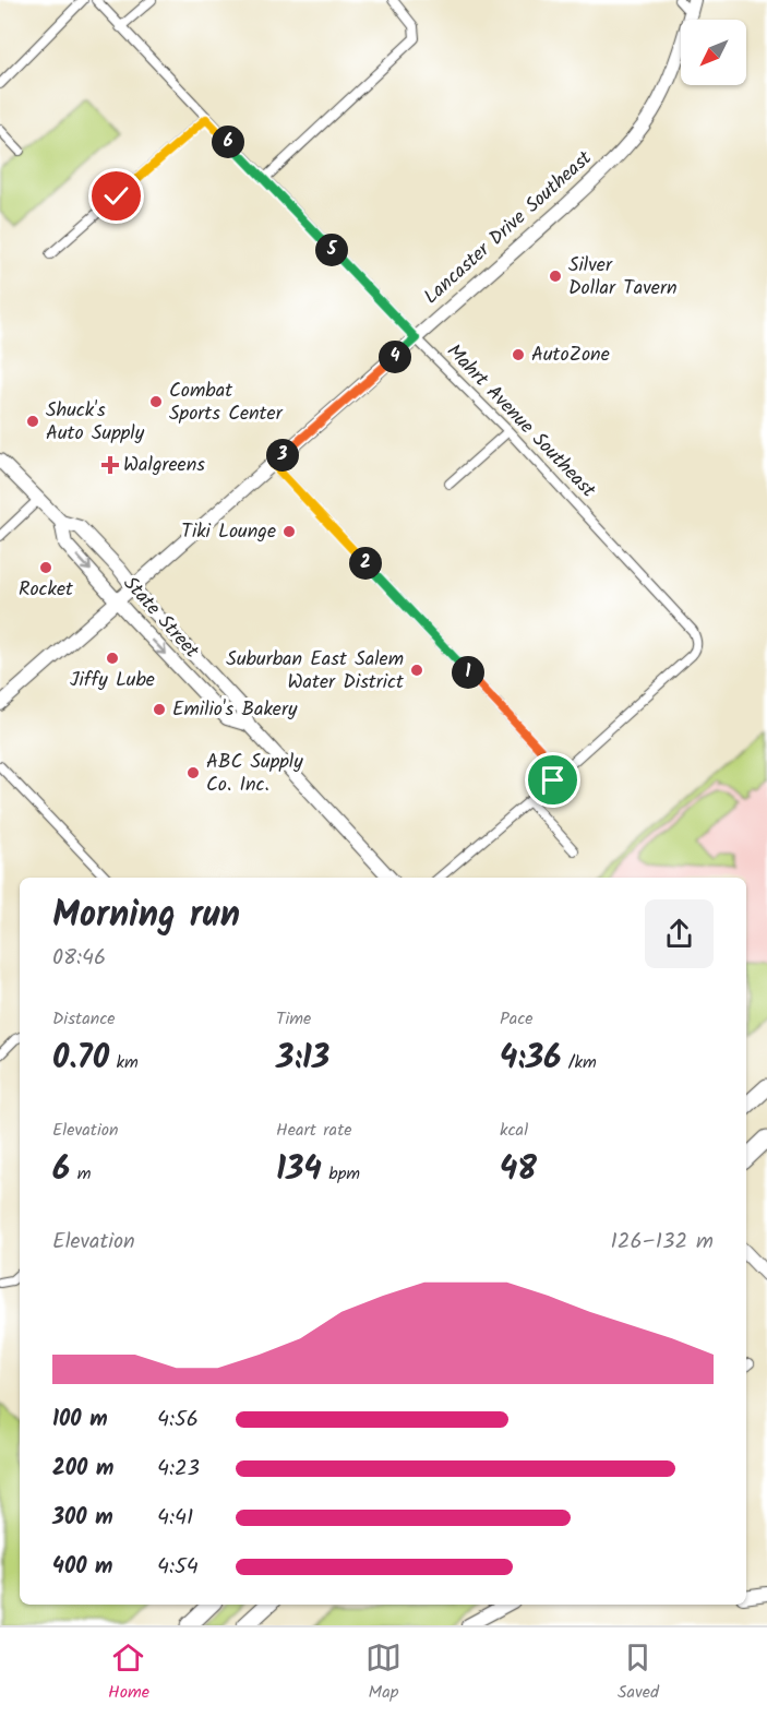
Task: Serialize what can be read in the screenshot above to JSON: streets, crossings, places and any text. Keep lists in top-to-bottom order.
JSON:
{
  "streets": {
    "main road": ["Lancaster Drive Southeast", "State Street"],
    "street": ["Mahrt Avenue Southeast"]
  },
  "crossings": [
    ["Lancaster Drive Southeast", "Mahrt Avenue Southeast"],
    ["Lancaster Drive Southeast", "State Street"]
  ],
  "places": {
    "other": [
      "Silver Dollar Tavern",
      "AutoZone",
      "Combat Sports Center",
      "Shuck's Auto Supply",
      "Tiki Lounge",
      "Rocket",
      "Jiffy Lube",
      "Suburban East Salem Water District",
      "Emilio's Bakery",
      "ABC Supply Co. Inc."
    ],
    "health": ["Walgreens"]
  },
  "north": "bottom left",
  "page": {
    "pins": [
      "6",
      "5",
      "4",
      "3",
      "2",
      "1"
    ],
    "heading": ["Morning run", "08:46"],
    "stats": [
      ["Distance", "0.70 km"],
      ["Time", "3:13"],
      ["Pace", "4:36 /km"],
      ["Elevation", "6 m"],
      ["Heart rate", "134 bpm"],
      ["kcal", "48"]
    ],
    "chart": ["Elevation", "126–132 m"],
    "list": [
      {
        "name": "100 m",
        "note": "4:56"
      },
      {
        "name": "200 m",
        "note": "4:23"
      },
      {
        "name": "300 m",
        "note": "4:41"
      },
      {
        "name": "400 m",
        "note": "4:54"
      }
    ],
    "tabs": ["Home", "Map", "Saved"]
  }
}
